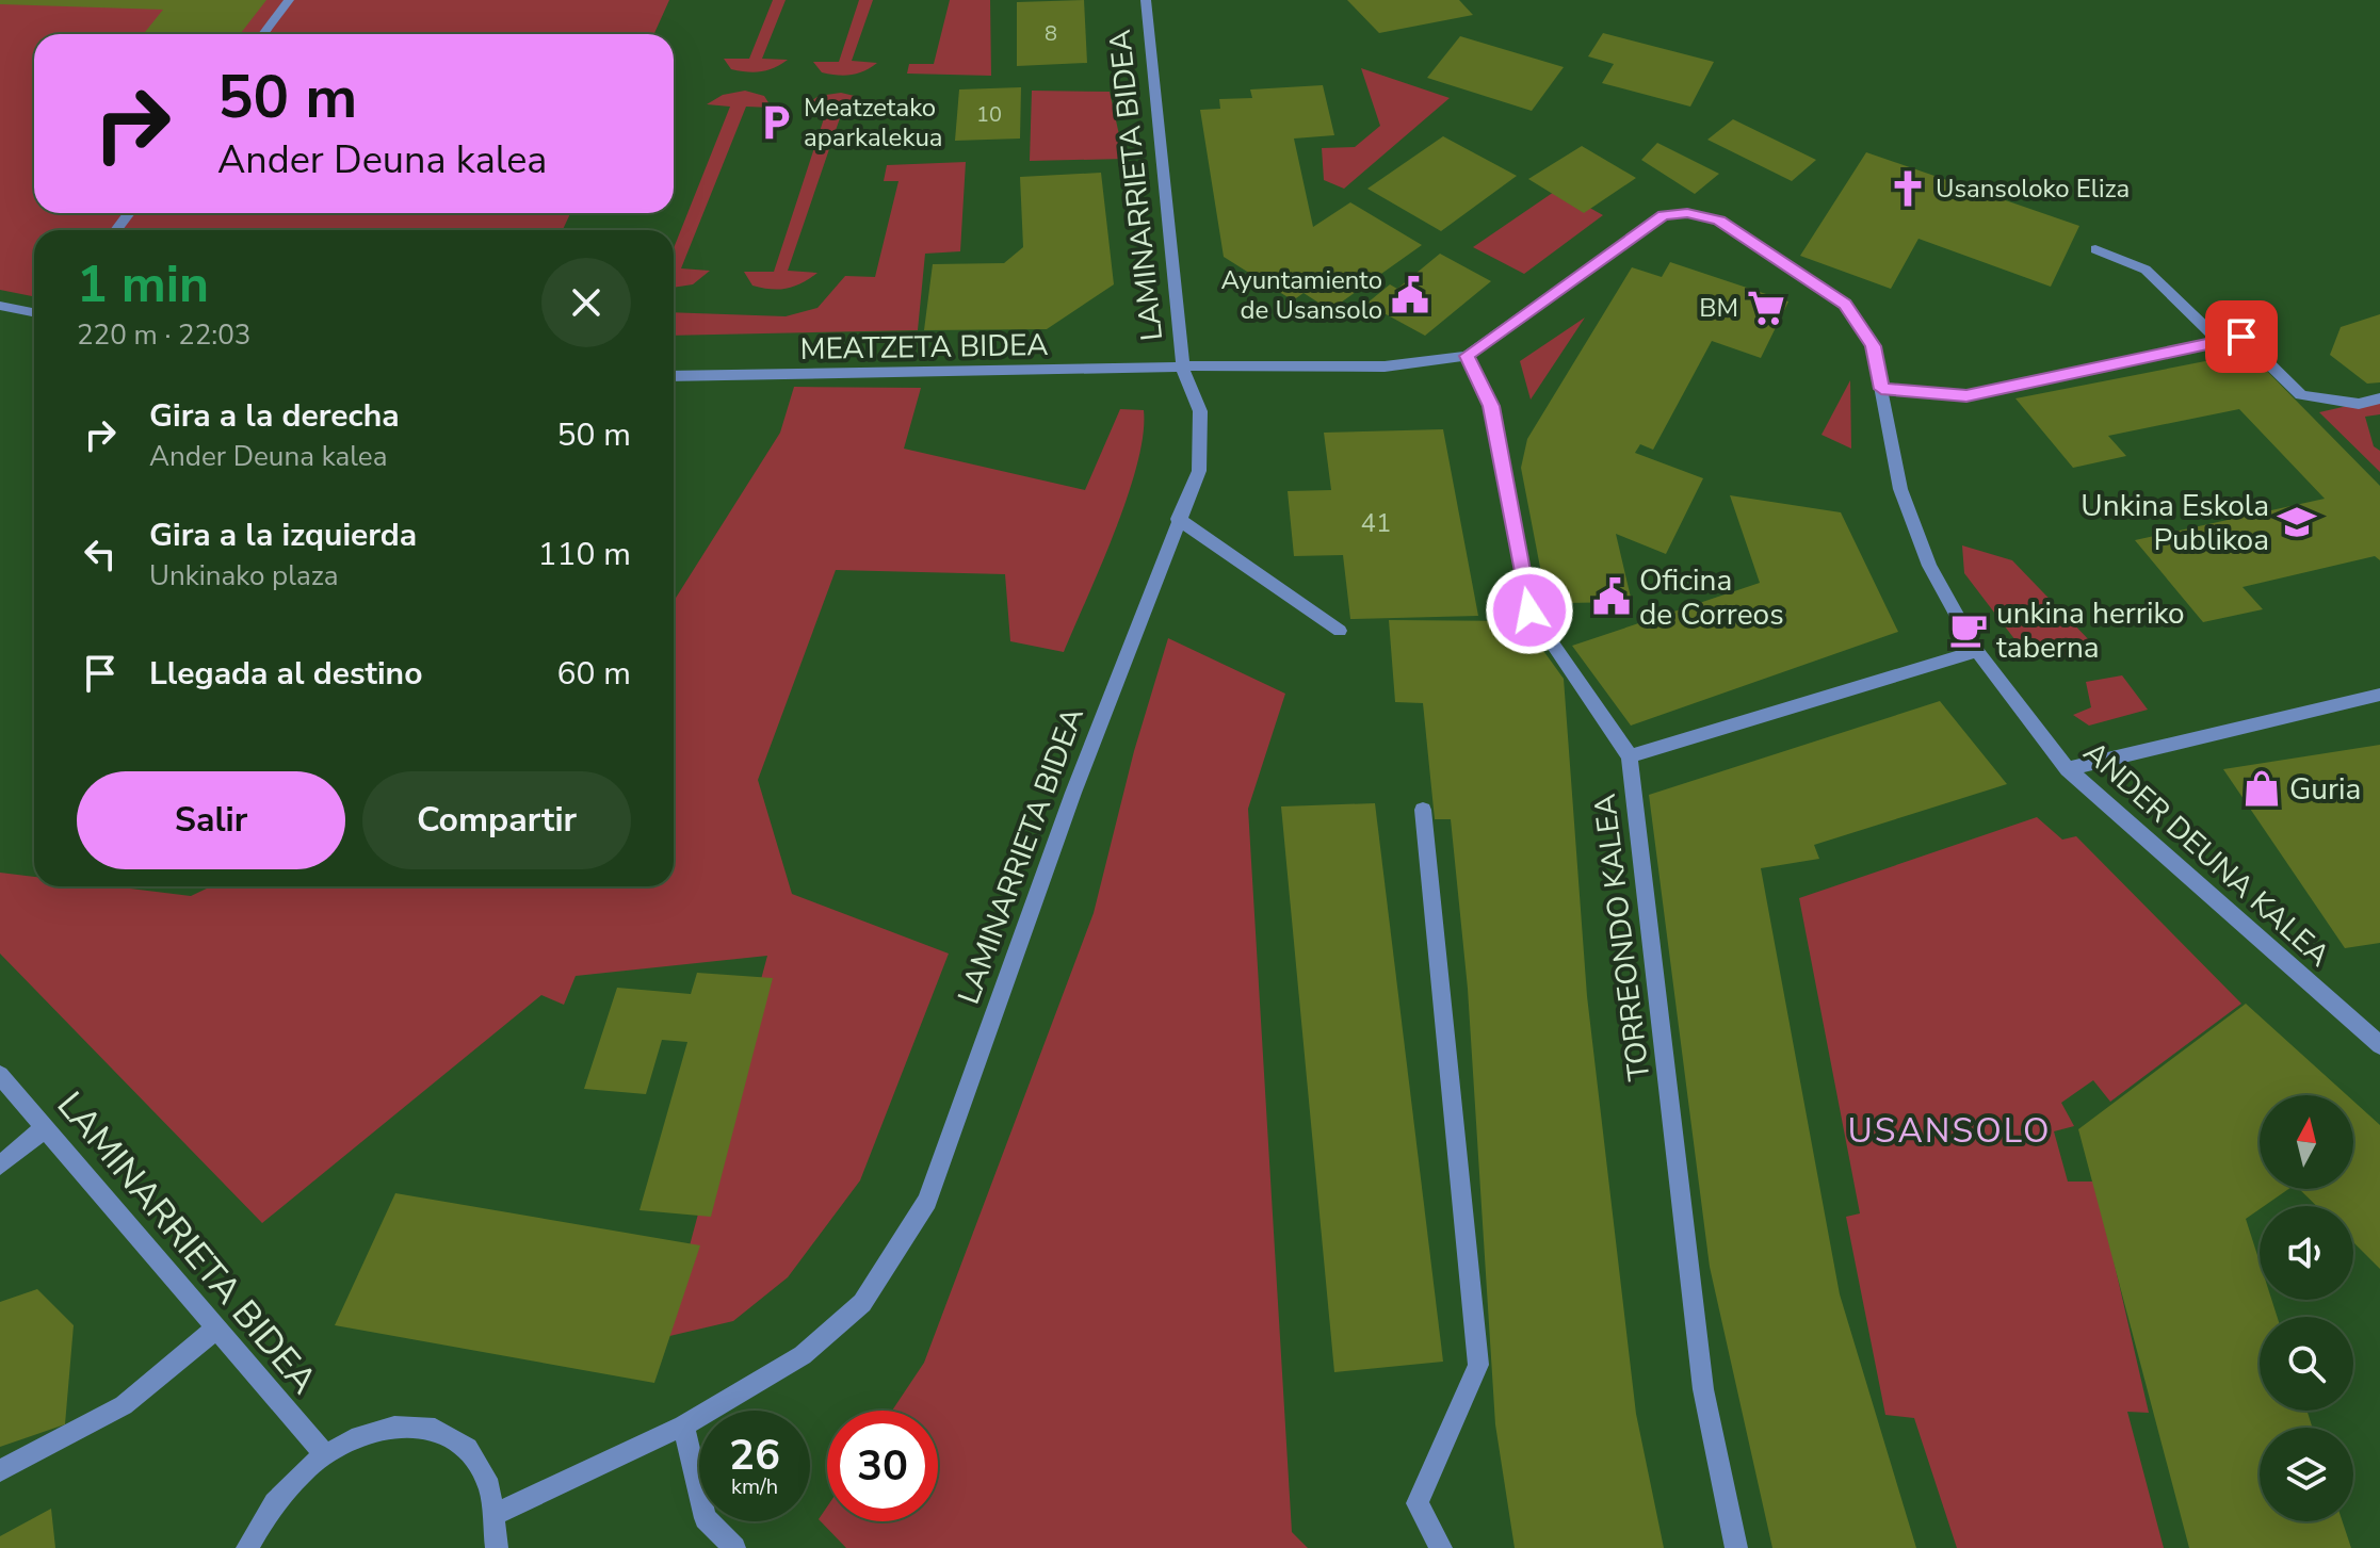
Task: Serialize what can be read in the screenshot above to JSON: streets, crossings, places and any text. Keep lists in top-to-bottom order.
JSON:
{
  "streets": {
    "street": [
      "LAMINARRIETA BIDEA",
      "MEATZETA BIDEA",
      "ANDER DEUNA KALEA",
      "TORREONDO KALEA"
    ]
  },
  "crossings": [
    ["LAMINARRIETA BIDEA", "MEATZETA BIDEA"],
    ["LAMINARRIETA BIDEA", "ANDER DEUNA KALEA"],
    ["MEATZETA BIDEA", "ANDER DEUNA KALEA"],
    ["ANDER DEUNA KALEA", "TORREONDO KALEA"]
  ],
  "districts": ["USANSOLO"],
  "places": {
    "parking": ["Meatzetako aparkalekua"],
    "church": ["Usansoloko Eliza"],
    "public building": ["Ayuntamiento de Usansolo", "Oficina de Correos"],
    "supermarket": ["BM"],
    "school or university": ["Unkina Eskola Publikoa"],
    "cafe": ["unkina herriko taberna"],
    "shop": ["Guria"]
  },
  "house_numbers": ["8", "10", "41"],
  "north": "top",
  "page": {
    "turn": ["50 m", "Ander Deuna kalea"],
    "heading": ["1 min", "220 m · 22:03"],
    "list": [
      {
        "name": "Gira a la derecha",
        "note": "Ander Deuna kalea",
        "value": "50 m"
      },
      {
        "name": "Gira a la izquierda",
        "note": "Unkinako plaza",
        "value": "110 m"
      },
      {
        "name": "Llegada al destino",
        "value": "60 m"
      }
    ],
    "buttons": ["Salir", "Compartir"],
    "speed": "26 km/h",
    "limit": "30"
  }
}
